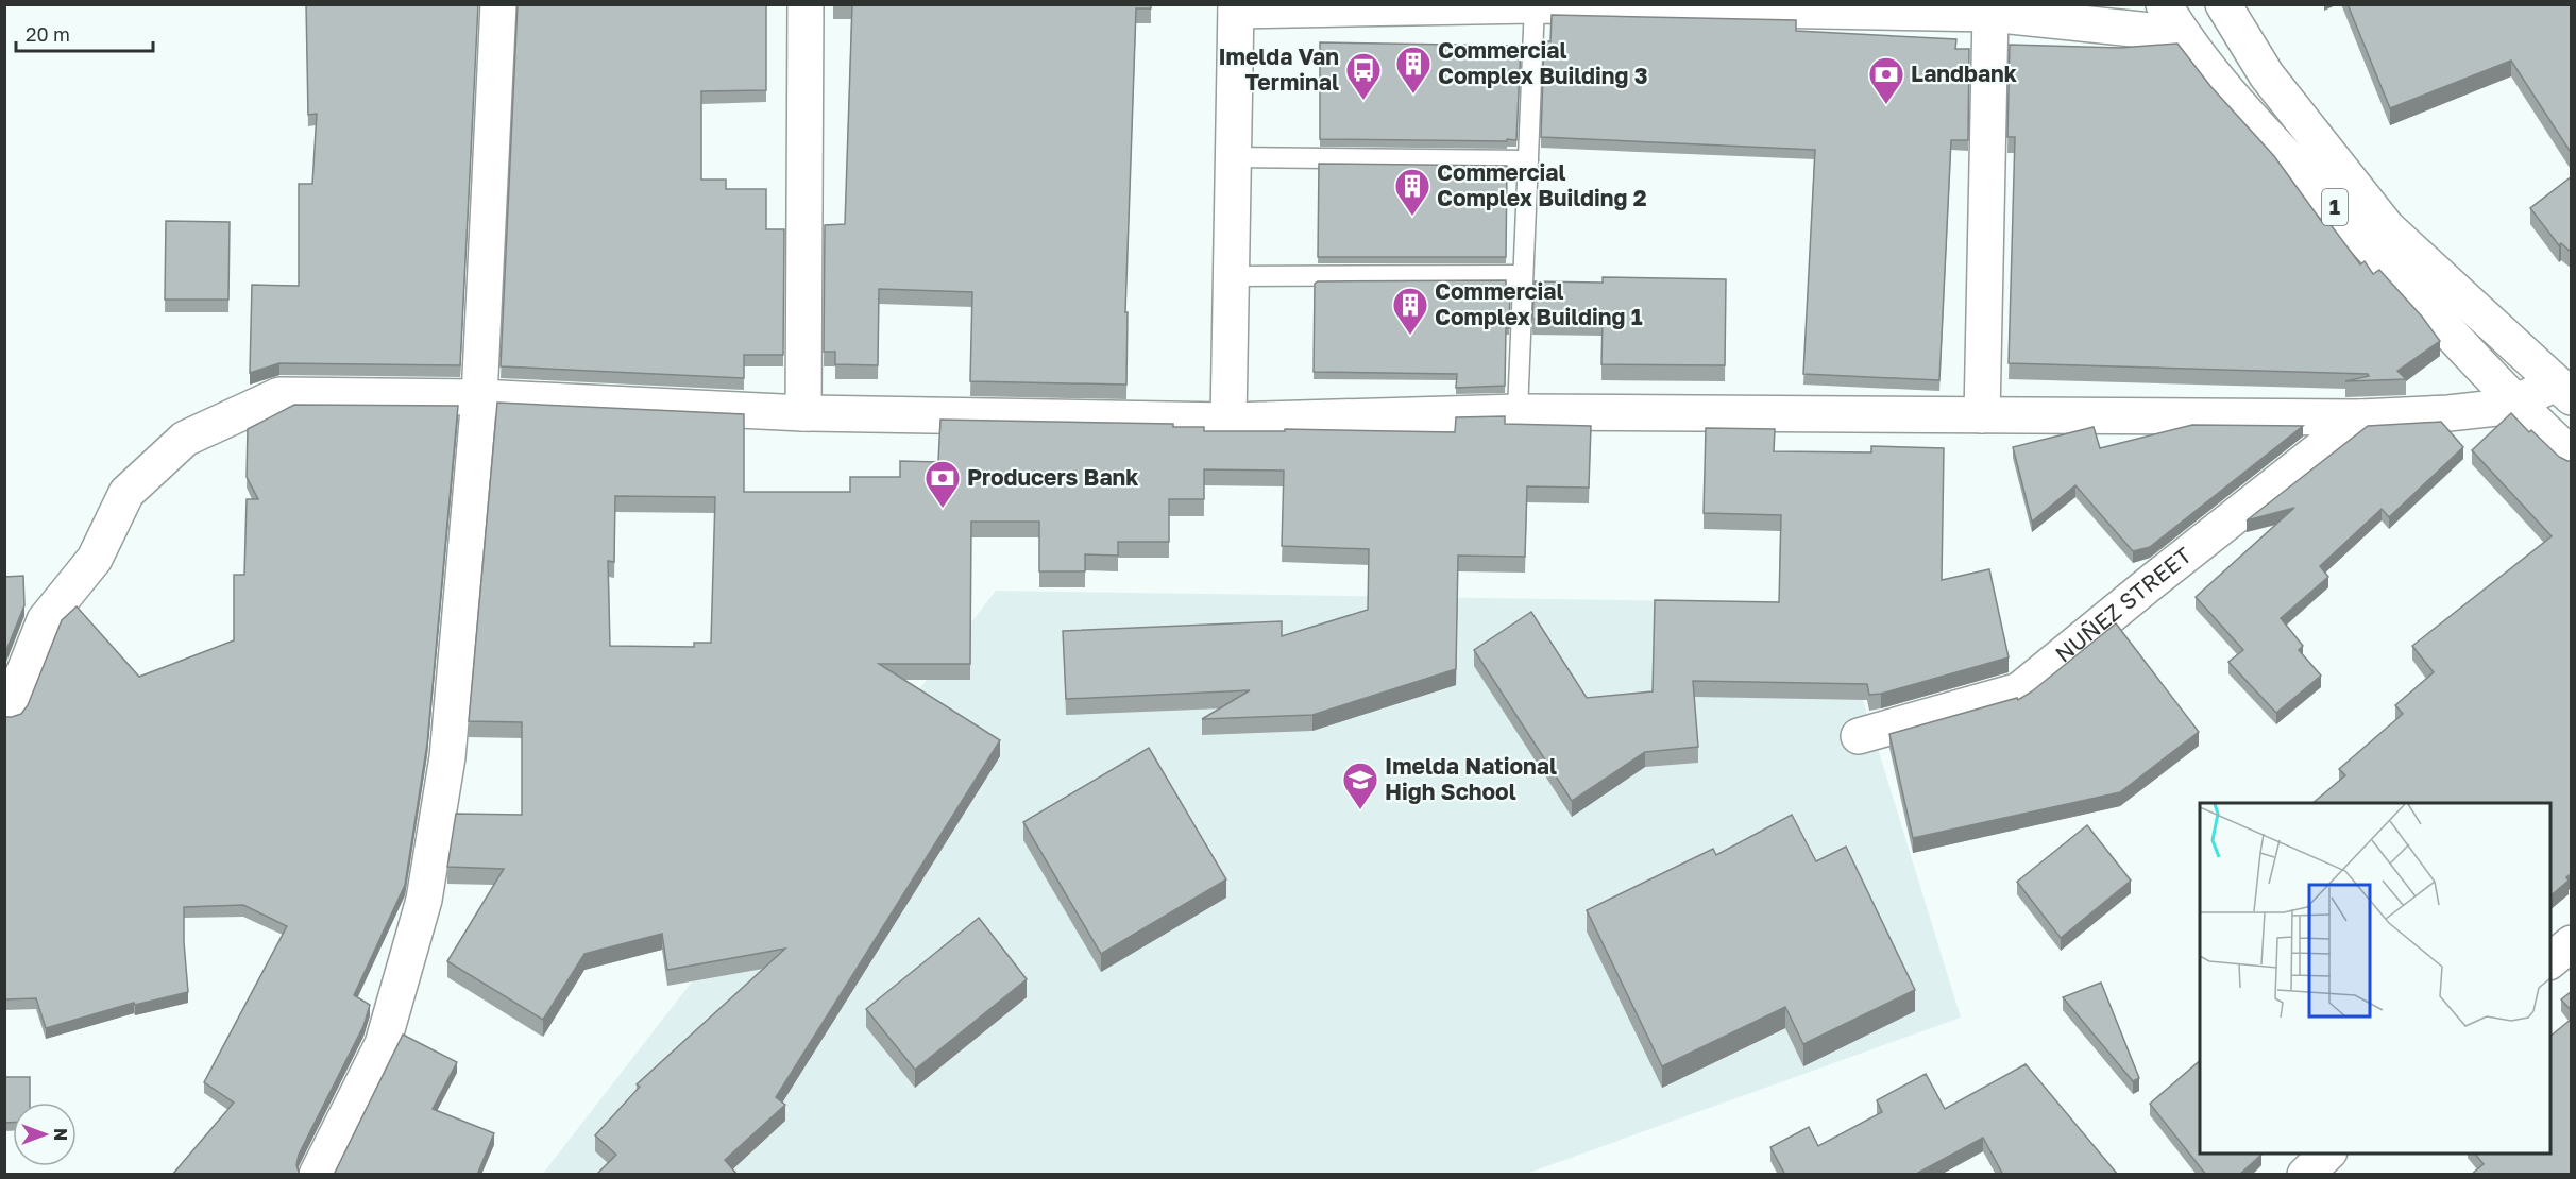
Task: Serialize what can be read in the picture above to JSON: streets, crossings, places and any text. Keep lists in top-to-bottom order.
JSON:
{
  "streets": {
    "main road": ["1", "NUÑEZ STREET"]
  },
  "places": {
    "building": ["Commercial Complex Building 3", "Commercial Complex Building 2", "Commercial Complex Building 1"],
    "bus stop": ["Imelda Van Terminal"],
    "bank": ["Landbank", "Producers Bank"],
    "school or university": ["Imelda National High School"]
  },
  "scale_bar": "20 m",
  "north": "right"
}
